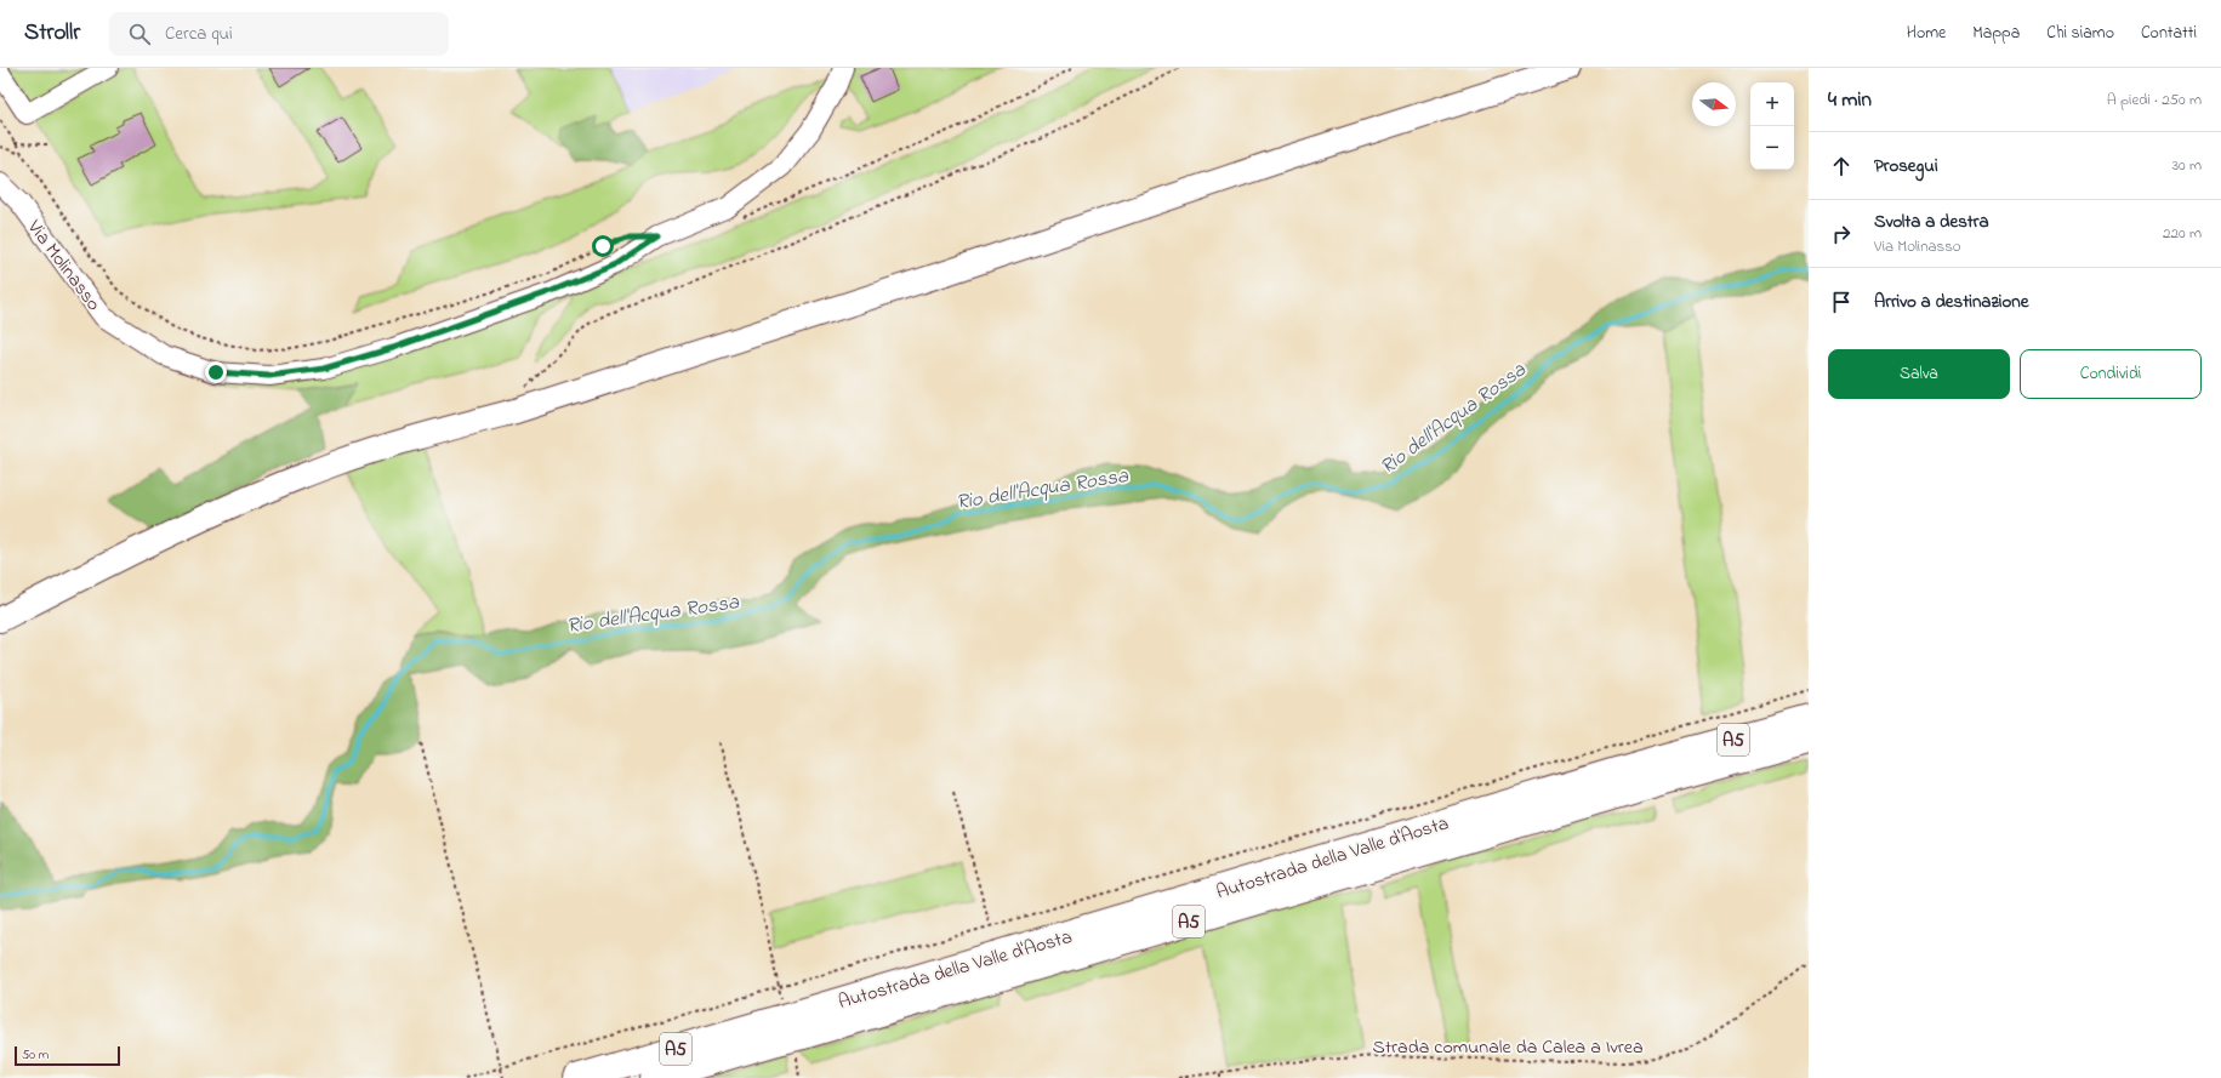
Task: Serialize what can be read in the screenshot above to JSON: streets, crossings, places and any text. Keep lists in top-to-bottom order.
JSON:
{
  "streets": {
    "highway": ["A5", "Autostrada della Valle d'Aosta"],
    "street": ["Via Molinasso"],
    "path": ["Strada comunale da Calea a Ivrea"]
  },
  "water": ["Rio dell'Acqua Rossa"],
  "scale_bar": "50 m",
  "north": "right",
  "page": {
    "header": "Strollr",
    "search": "Cerca qui",
    "nav": [
      "Home",
      "Mappa",
      "Chi siamo",
      "Contatti"
    ],
    "heading": ["4 min", "A piedi · 250 m"],
    "map_buttons": ["+", "−"],
    "list": [
      ["Prosegui", "30 m"],
      ["Svolta a destra", "Via Molinasso", "220 m"],
      "Arrivo a destinazione"
    ],
    "buttons": ["Salva", "Condividi"],
    "scale": "50 m"
  }
}
